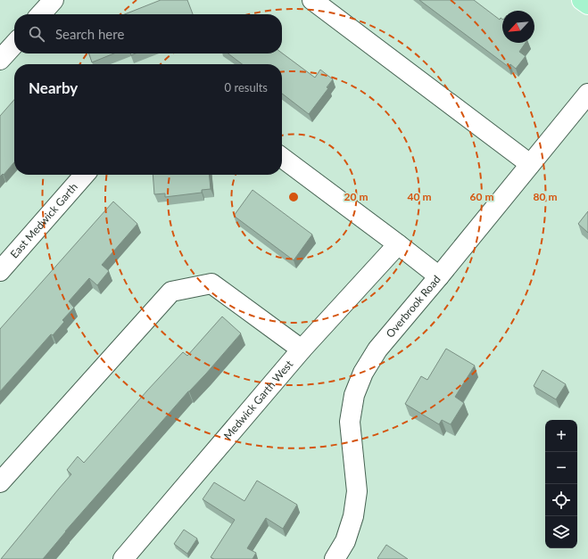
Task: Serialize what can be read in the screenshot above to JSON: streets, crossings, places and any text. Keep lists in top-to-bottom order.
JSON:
{
  "streets": {
    "street": ["East Medwick Garth", "Overbrook Road", "Medwick Garth West"]
  },
  "north": "bottom left",
  "page": {
    "search": "Search here",
    "heading": ["Nearby", "0 results"],
    "map_buttons": ["+", "−"]
  },
  "rings": [
    "20 m",
    "40 m",
    "60 m",
    "80 m"
  ]
}
